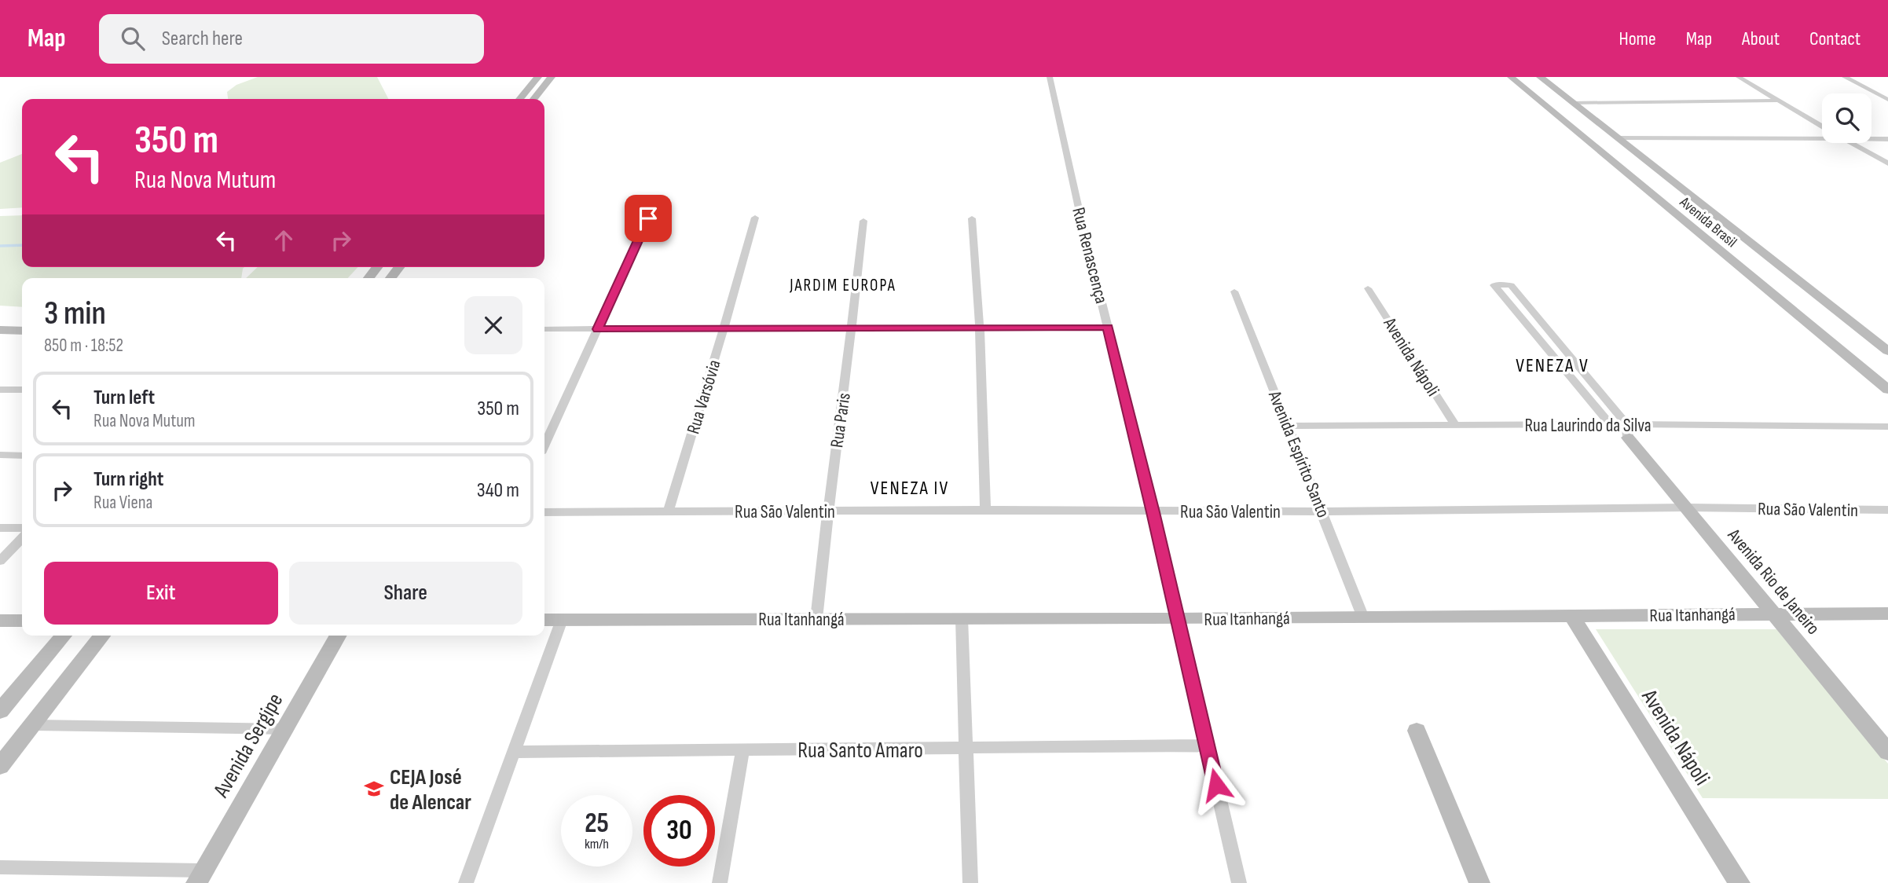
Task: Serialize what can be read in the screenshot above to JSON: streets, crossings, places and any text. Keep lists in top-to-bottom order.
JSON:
{
  "streets": {
    "main road": [
      "Avenida Brasil",
      "Avenida Nápoli",
      "Avenida Rio de Janeiro",
      "Rua Itanhangá",
      "Avenida Sergipe"
    ],
    "street": [
      "Rua Renascença",
      "Rua Varsóvia",
      "Rua Paris",
      "Rua Laurindo da Silva",
      "Avenida Espírito Santo",
      "Rua São Valentin",
      "Rua Santo Amaro"
    ]
  },
  "crossings": [
    ["Rua Renascença", "Rua São Valentin"],
    ["Rua Renascença", "Rua Itanhangá"],
    ["Rua Renascença", "Rua Santo Amaro"],
    ["Avenida Nápoli", "Rua Laurindo da Silva"],
    ["Avenida Nápoli", "Rua Itanhangá"],
    ["Rua Varsóvia", "Rua São Valentin"],
    ["Rua Paris", "Rua São Valentin"],
    ["Rua Paris", "Rua Itanhangá"],
    ["Rua Laurindo da Silva", "Avenida Espírito Santo"],
    ["Rua Laurindo da Silva", "Avenida Rio de Janeiro"],
    ["Avenida Espírito Santo", "Rua São Valentin"],
    ["Avenida Espírito Santo", "Rua Itanhangá"],
    ["Rua São Valentin", "Avenida Rio de Janeiro"],
    ["Avenida Rio de Janeiro", "Rua Itanhangá"]
  ],
  "districts": ["JARDIM EUROPA", "VENEZA V", "VENEZA IV"],
  "places": {
    "school or university": ["CEJA José de Alencar"]
  },
  "page": {
    "header": "Map",
    "search": "Search here",
    "nav": [
      "Home",
      "Map",
      "About",
      "Contact"
    ],
    "turn": ["350 m", "Rua Nova Mutum"],
    "heading": ["3 min", "850 m · 18:52"],
    "list": [
      {
        "name": "Turn left",
        "note": "Rua Nova Mutum",
        "value": "350 m"
      },
      {
        "name": "Turn right",
        "note": "Rua Viena",
        "value": "340 m"
      }
    ],
    "buttons": ["Exit", "Share"],
    "speed": "25 km/h",
    "limit": "30"
  }
}
